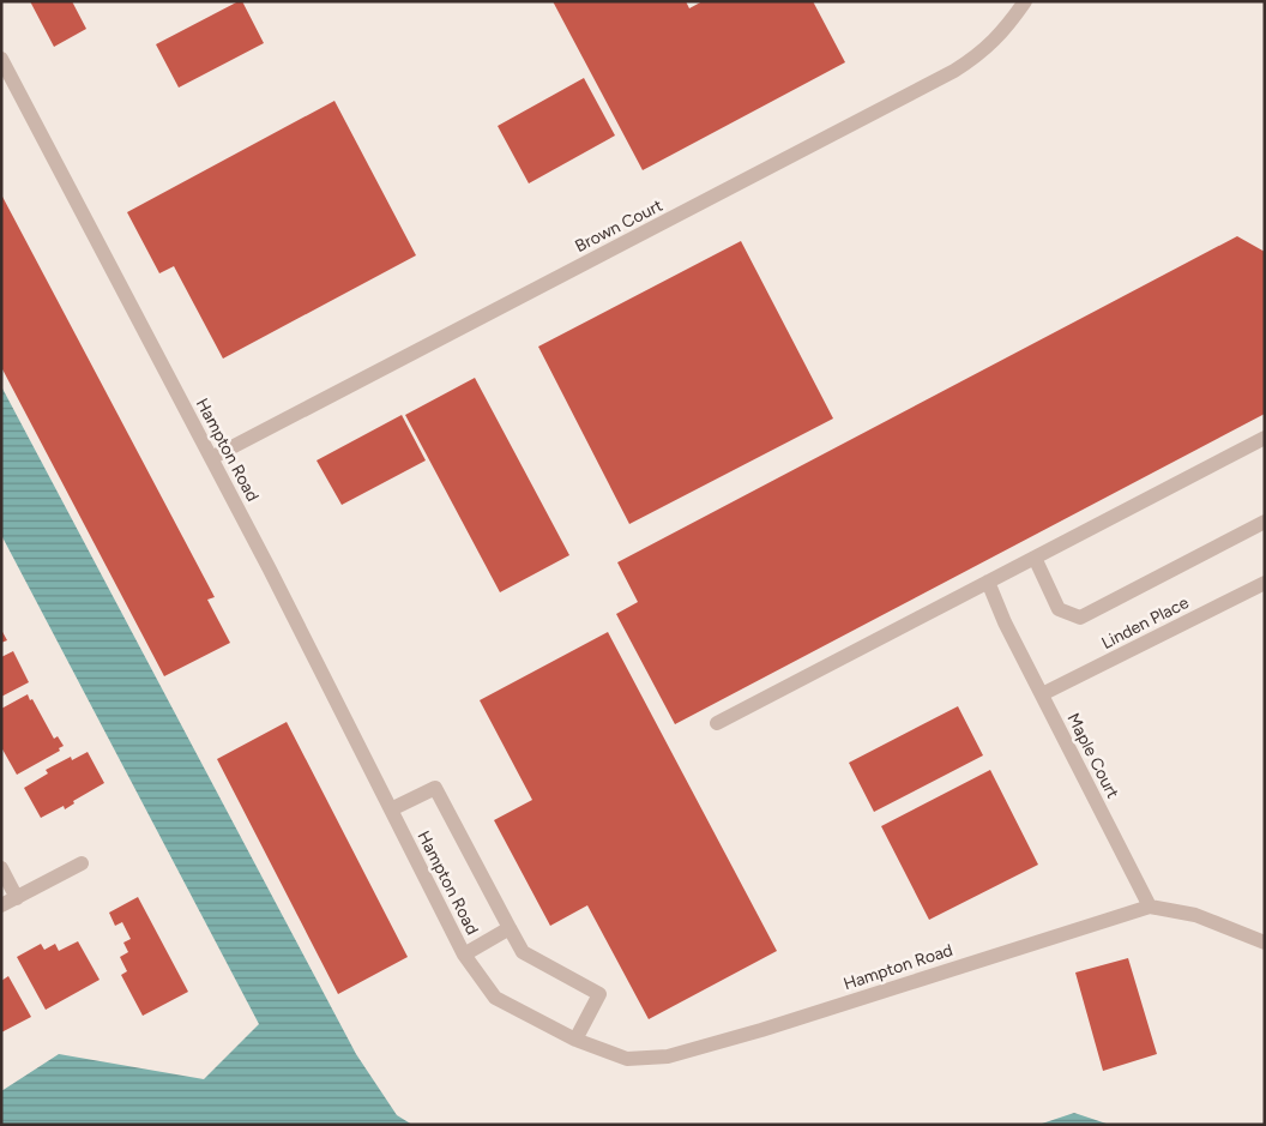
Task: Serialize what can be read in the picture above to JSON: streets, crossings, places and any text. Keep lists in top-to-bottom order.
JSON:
{
  "streets": {
    "street": [
      "Brown Court",
      "Hampton Road",
      "Linden Place",
      "Maple Court"
    ]
  },
  "crossings": [
    ["Brown Court", "Hampton Road"],
    ["Hampton Road", "Maple Court"],
    ["Linden Place", "Maple Court"]
  ]
}
